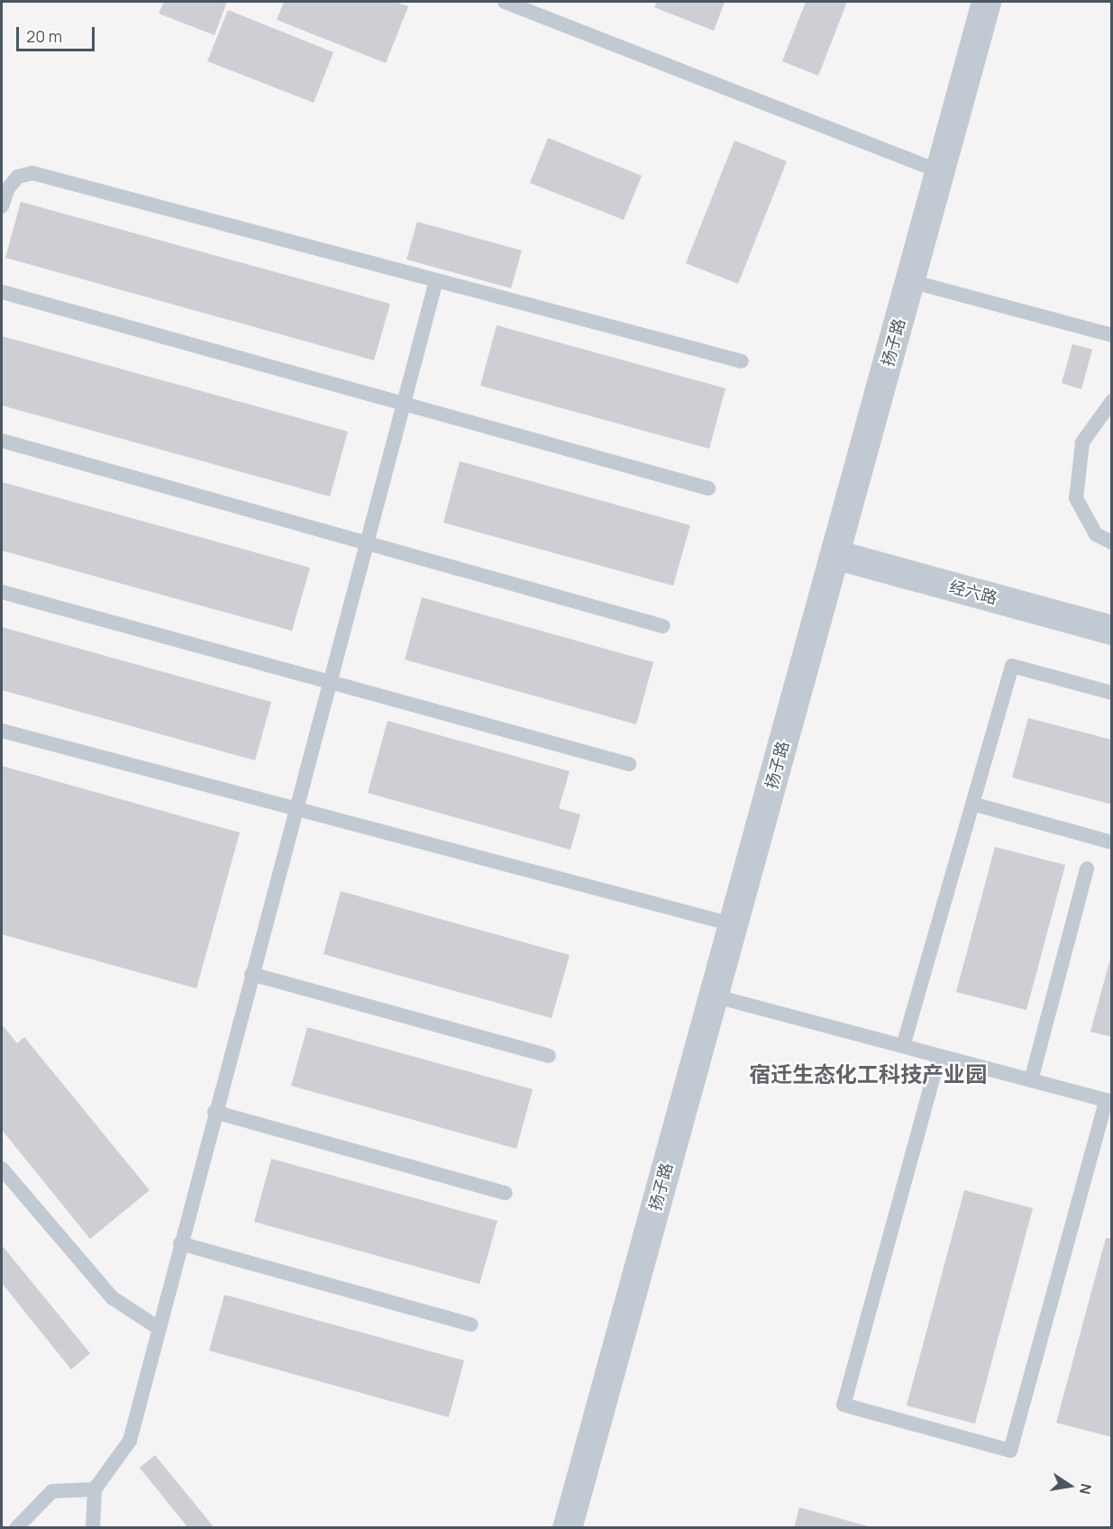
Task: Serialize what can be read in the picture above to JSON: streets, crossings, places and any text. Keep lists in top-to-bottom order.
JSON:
{
  "streets": {
    "street": ["扬子路", "经六路"]
  },
  "crossings": [
    ["扬子路", "经六路"]
  ],
  "districts": ["宿迁生态化工科技产业园"],
  "scale_bar": "20 m",
  "north": "right"
}
